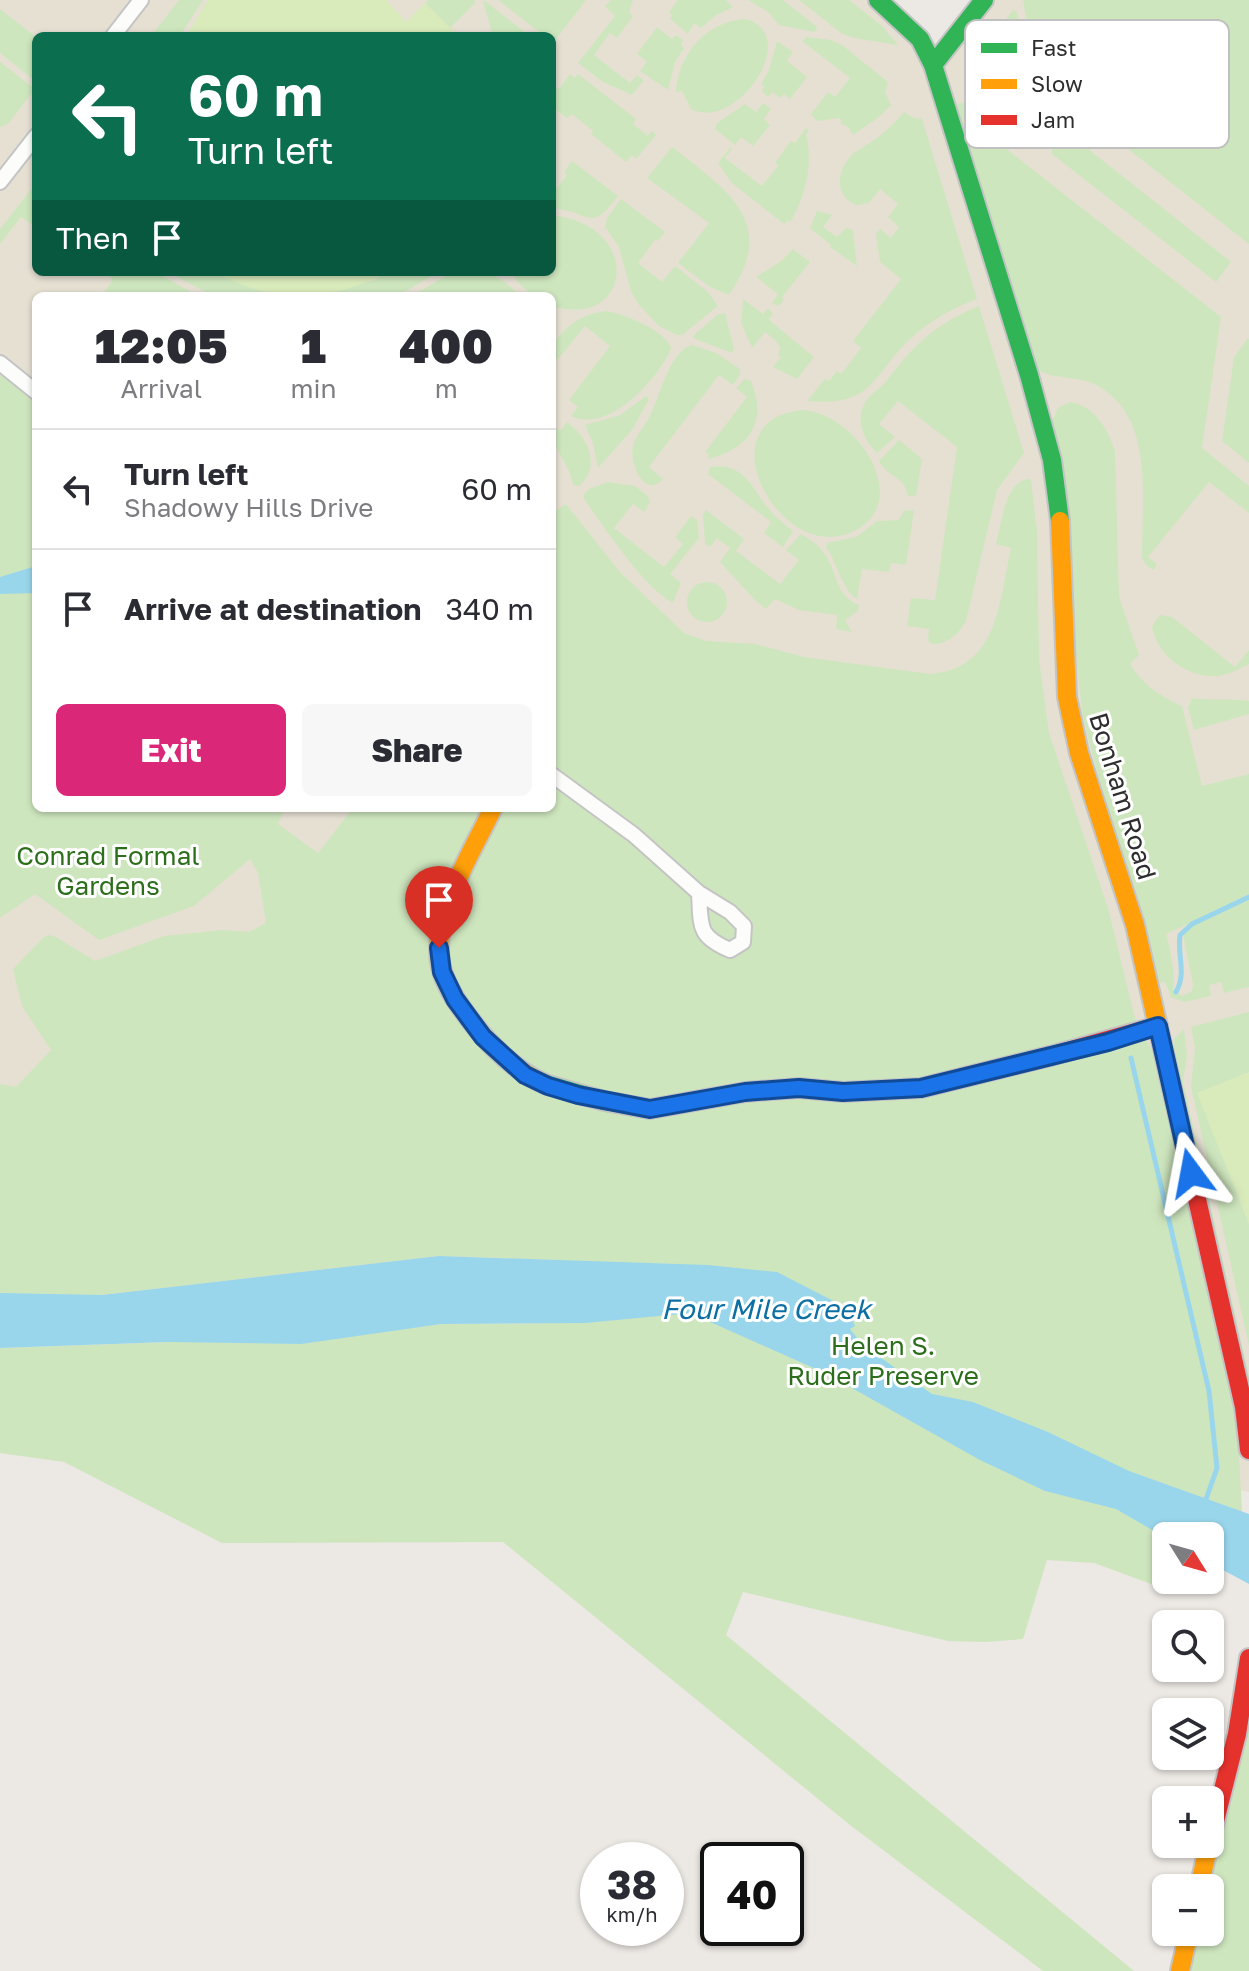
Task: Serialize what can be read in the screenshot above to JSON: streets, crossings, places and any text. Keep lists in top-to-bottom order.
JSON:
{
  "streets": {
    "street": ["Bonham Road"]
  },
  "water": ["Four Mile Creek"],
  "parks": ["Conrad Formal Gardens", "Helen S. Ruder Preserve"],
  "legend": ["Fast", "Slow", "Jam"],
  "north": "bottom right",
  "page": {
    "turn": ["60 m", "Turn left"],
    "then": "Then",
    "eta": [
      "12:05",
      "Arrival",
      "1",
      "min",
      "400",
      "m"
    ],
    "list": [
      {
        "name": "Turn left",
        "note": "Shadowy Hills Drive",
        "value": "60 m"
      },
      {
        "name": "Arrive at destination",
        "value": "340 m"
      }
    ],
    "buttons": ["Exit", "Share"],
    "map_buttons": ["+", "−"],
    "speed": "38 km/h",
    "limit": "40"
  }
}
